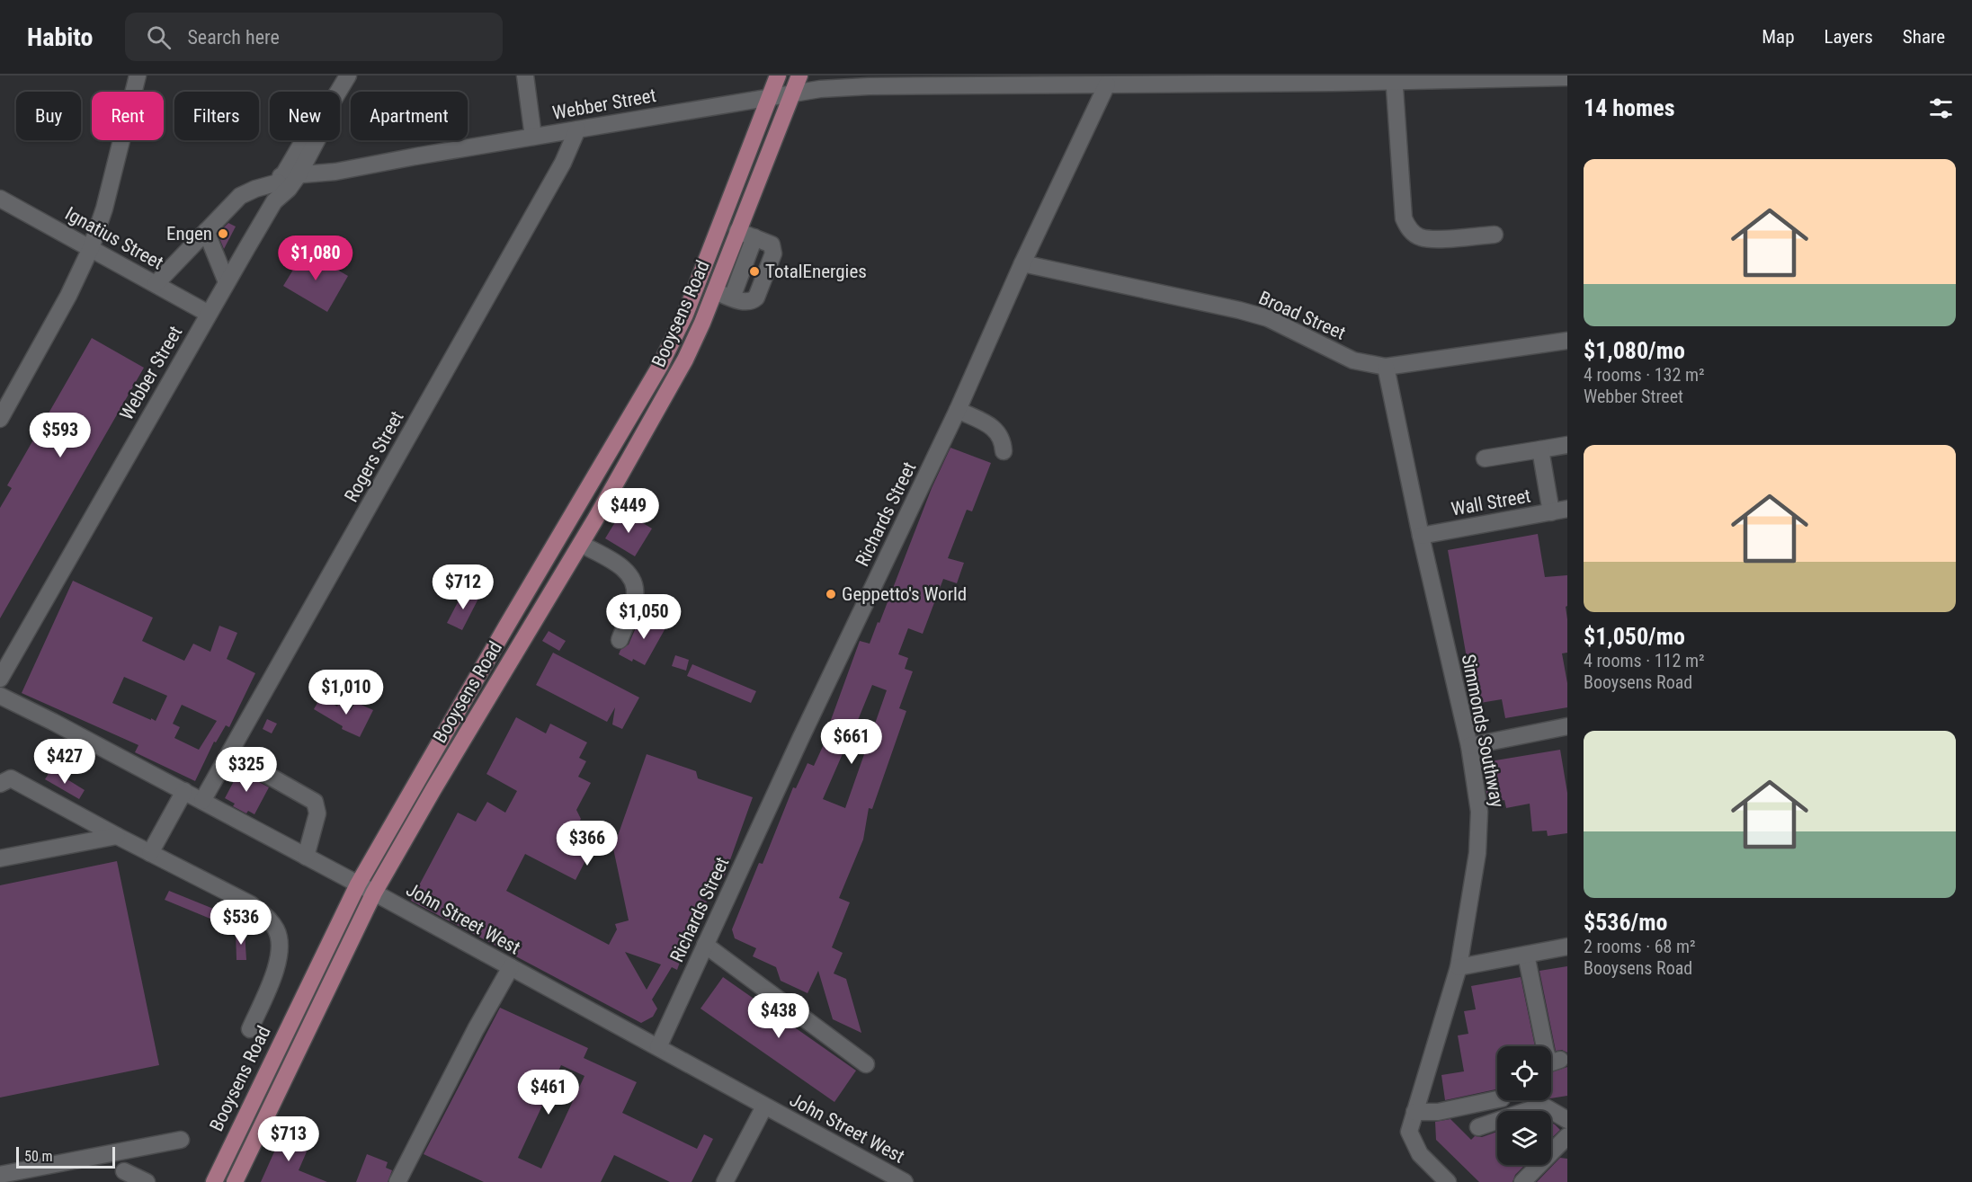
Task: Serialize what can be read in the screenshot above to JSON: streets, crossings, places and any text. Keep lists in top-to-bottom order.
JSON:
{
  "streets": {
    "main road": ["Booysens Road"],
    "street": [
      "Webber Street",
      "Ignatius Street",
      "Broad Street",
      "Rogers Street",
      "Wall Street",
      "Richards Street",
      "Simmonds Southway",
      "John Street West"
    ]
  },
  "crossings": [
    ["Webber Street", "Ignatius Street"],
    ["Webber Street", "Booysens Road"],
    ["Webber Street", "Rogers Street"],
    ["Webber Street", "Richards Street"],
    ["Booysens Road", "John Street West"],
    ["Broad Street", "Richards Street"],
    ["Broad Street", "Simmonds Southway"],
    ["Rogers Street", "John Street West"],
    ["Wall Street", "Simmonds Southway"],
    ["Richards Street", "John Street West"]
  ],
  "places": ["Engen", "TotalEnergies", "Geppetto's World"],
  "scale_bar": "50 m",
  "page": {
    "header": "Habito",
    "search": "Search here",
    "nav": ["Map", "Layers", "Share"],
    "heading": "14 homes",
    "chip": [
      "Buy",
      "Rent",
      "Filters",
      "New",
      "Apartment"
    ],
    "list": [
      {
        "name": "$1,080/mo",
        "note": "4 rooms · 132 m² · Webber Street"
      },
      {
        "name": "$1,050/mo",
        "note": "4 rooms · 112 m² · Booysens Road"
      },
      {
        "name": "$536/mo",
        "note": "2 rooms · 68 m² · Booysens Road"
      }
    ],
    "price": [
      "$1,080",
      "$593",
      "$449",
      "$712",
      "$1,050",
      "$1,010",
      "$661",
      "$427",
      "$325",
      "$366",
      "$536",
      "$438",
      "$461",
      "$713"
    ],
    "scale": "50 m"
  }
}
